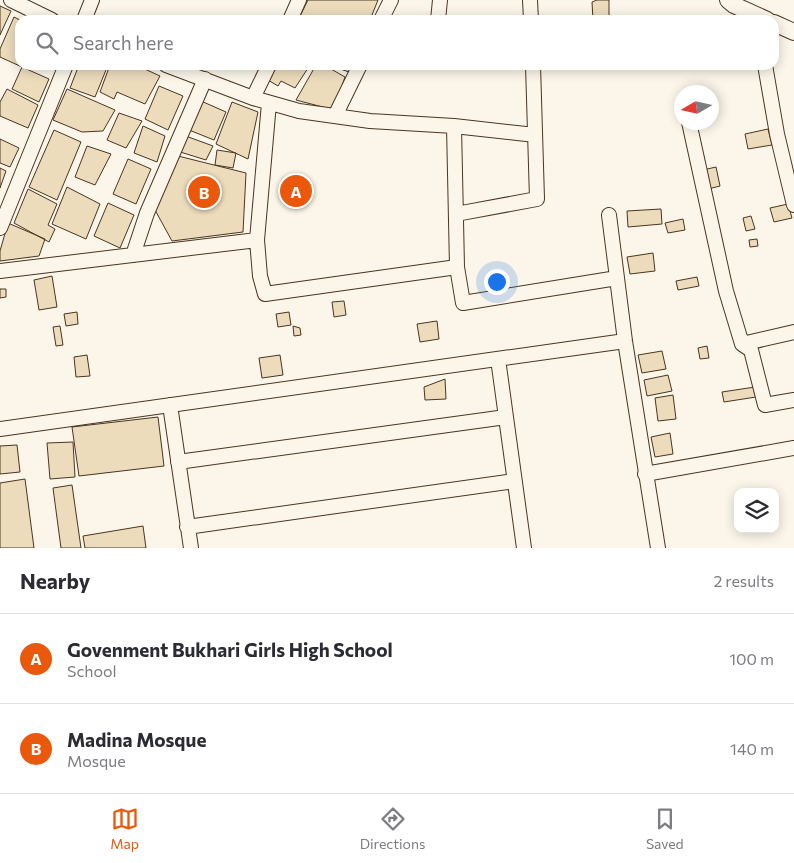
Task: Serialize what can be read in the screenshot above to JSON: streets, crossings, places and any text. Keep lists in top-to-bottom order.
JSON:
{
  "north": "left",
  "page": {
    "search": "Search here",
    "pins": ["A", "B"],
    "heading": ["Nearby", "2 results"],
    "list": [
      {
        "mark": "A",
        "name": "Govenment Bukhari Girls High School",
        "note": "School",
        "value": "100 m"
      },
      {
        "mark": "B",
        "name": "Madina Mosque",
        "note": "Mosque",
        "value": "140 m"
      }
    ],
    "nav": ["Map", "Directions", "Saved"]
  }
}
